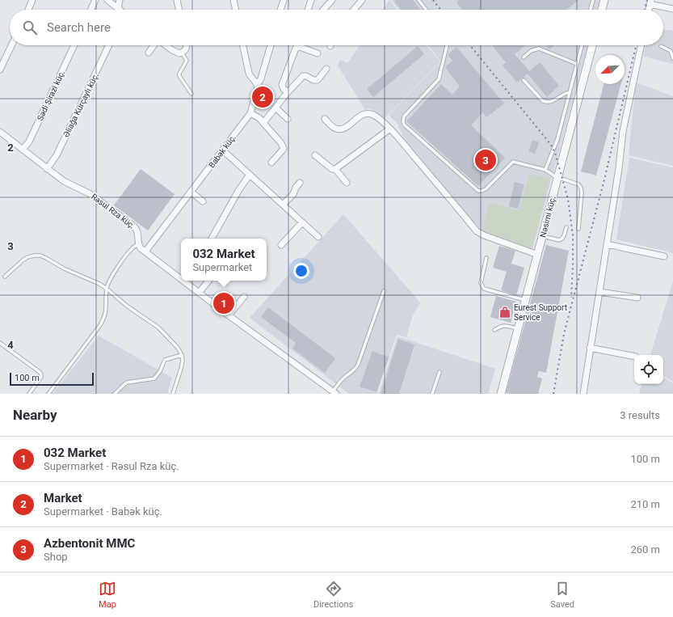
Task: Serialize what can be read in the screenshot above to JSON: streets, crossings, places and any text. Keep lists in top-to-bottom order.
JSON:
{
  "streets": {
    "street": [
      "Sədi Şirazi küç.",
      "Əliağa Kürçaylı küç.",
      "Babək küç.",
      "Rəsul Rza küç.",
      "Nəsimi küç."
    ]
  },
  "crossings": [
    ["Sədi Şirazi küç.", "Rəsul Rza küç."],
    ["Əliağa Kürçaylı küç.", "Rəsul Rza küç."]
  ],
  "places": {
    "shop": ["Eurest Support Service"]
  },
  "scale_bar": "100 m",
  "north": "bottom left",
  "page": {
    "search": "Search here",
    "pins": ["2", "3", "1"],
    "popup": ["032 Market", "Supermarket"],
    "scale": "100 m",
    "heading": ["Nearby", "3 results"],
    "list": [
      {
        "mark": "1",
        "name": "032 Market",
        "note": "Supermarket · Rəsul Rza küç.",
        "value": "100 m"
      },
      {
        "mark": "2",
        "name": "Market",
        "note": "Supermarket · Babək küç.",
        "value": "210 m"
      },
      {
        "mark": "3",
        "name": "Azbentonit MMC",
        "note": "Shop",
        "value": "260 m"
      }
    ],
    "nav": ["Map", "Directions", "Saved"]
  },
  "grid": {
    "rows": ["2", "3", "4"]
  }
}
